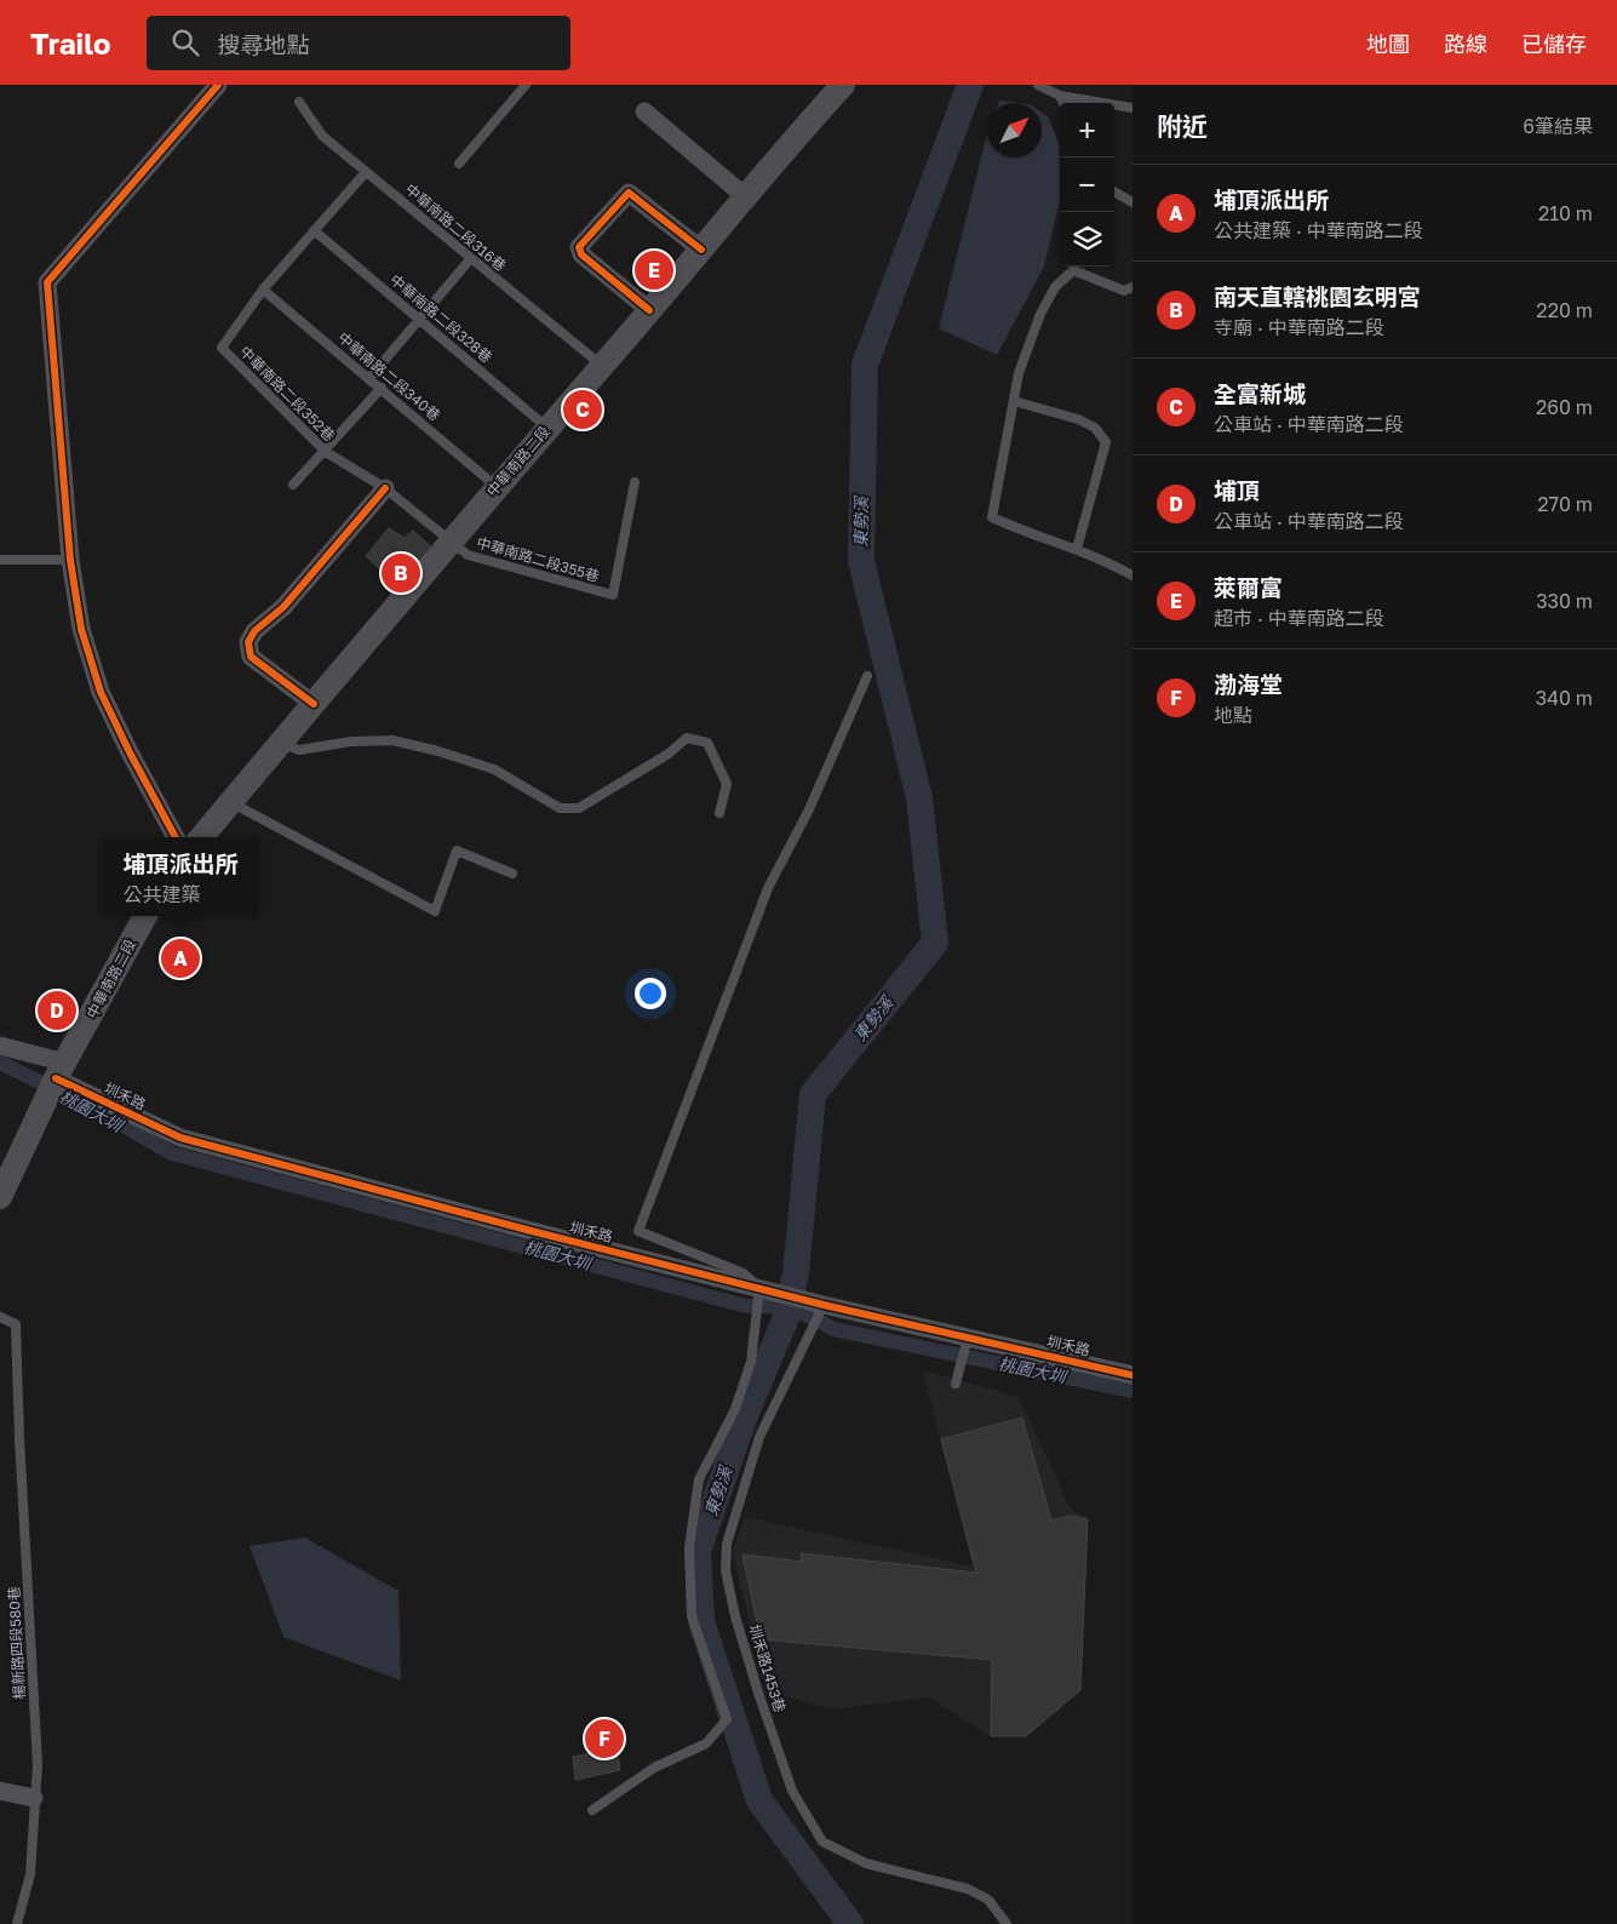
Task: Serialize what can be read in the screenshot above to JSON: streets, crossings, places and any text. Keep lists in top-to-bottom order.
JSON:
{
  "streets": {
    "main road": ["中華南路二段"],
    "street": ["圳禾路"],
    "lane": [
      "中華南路二段316巷",
      "中華南路二段328巷",
      "中華南路二段340巷",
      "中華南路二段352巷",
      "中華南路二段355巷",
      "楊新路四段580巷",
      "圳禾路1453巷"
    ]
  },
  "crossings": [
    ["中華南路二段316巷", "中華南路二段"],
    ["中華南路二段328巷", "中華南路二段"],
    ["中華南路二段340巷", "中華南路二段352巷"],
    ["中華南路二段340巷", "中華南路二段"],
    ["中華南路二段352巷", "中華南路二段"],
    ["中華南路二段352巷", "中華南路二段355巷"],
    ["中華南路二段", "中華南路二段355巷"],
    ["中華南路二段", "圳禾路"],
    ["圳禾路", "圳禾路1453巷"]
  ],
  "water": ["東勢溪", "桃園大圳"],
  "north": "top right",
  "page": {
    "header": "Trailo",
    "search": "搜尋地點",
    "nav": ["地圖", "路線", "已儲存"],
    "heading": ["附近", "6筆結果"],
    "map_buttons": ["+", "−"],
    "list": [
      {
        "mark": "A",
        "name": "埔頂派出所",
        "note": "公共建築 · 中華南路二段",
        "value": "210 m"
      },
      {
        "mark": "B",
        "name": "南天直轄桃園玄明宮",
        "note": "寺廟 · 中華南路二段",
        "value": "220 m"
      },
      {
        "mark": "C",
        "name": "全富新城",
        "note": "公車站 · 中華南路二段",
        "value": "260 m"
      },
      {
        "mark": "D",
        "name": "埔頂",
        "note": "公車站 · 中華南路二段",
        "value": "270 m"
      },
      {
        "mark": "E",
        "name": "萊爾富",
        "note": "超市 · 中華南路二段",
        "value": "330 m"
      },
      {
        "mark": "F",
        "name": "渤海堂",
        "note": "地點",
        "value": "340 m"
      }
    ],
    "pins": [
      "E",
      "C",
      "B",
      "A",
      "D",
      "F"
    ],
    "popup": ["埔頂派出所", "公共建築"]
  }
}
